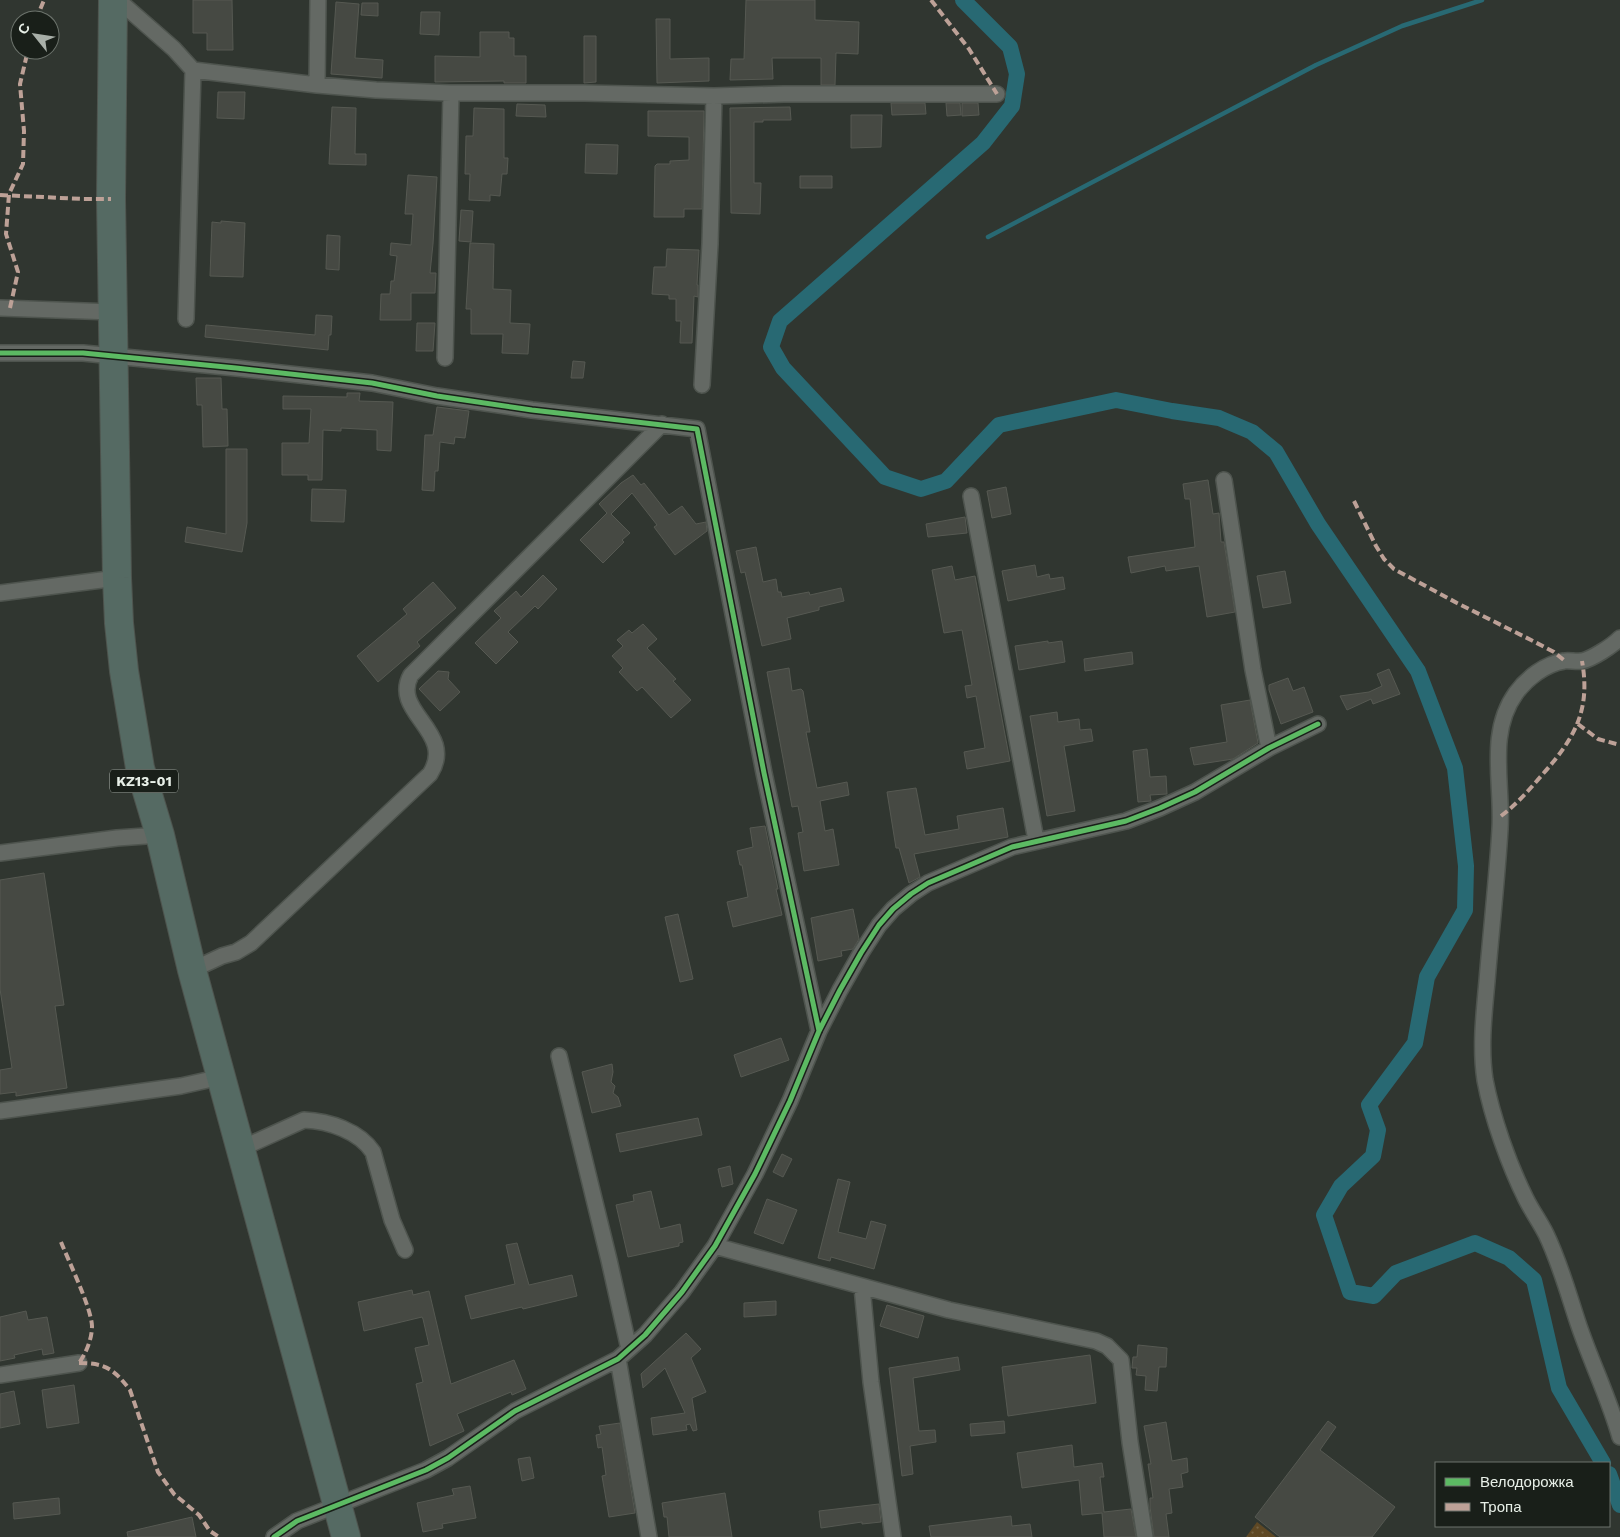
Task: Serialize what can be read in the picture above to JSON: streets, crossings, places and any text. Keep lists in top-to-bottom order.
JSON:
{
  "streets": {
    "highway": ["KZ13-01"]
  },
  "legend": ["Велодорожка", "Тропа"],
  "north": "top left"
}
